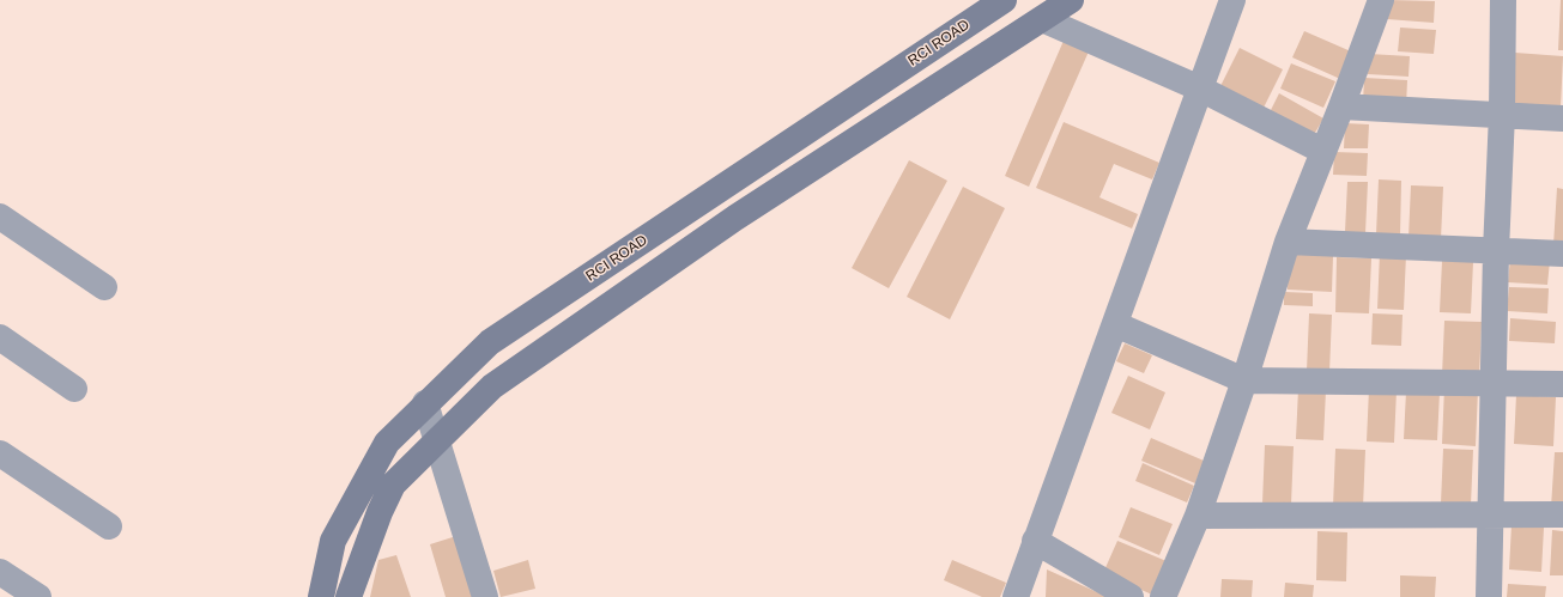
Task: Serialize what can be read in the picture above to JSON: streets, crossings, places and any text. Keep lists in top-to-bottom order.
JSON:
{
  "streets": {
    "street": ["RCI ROAD"]
  }
}
